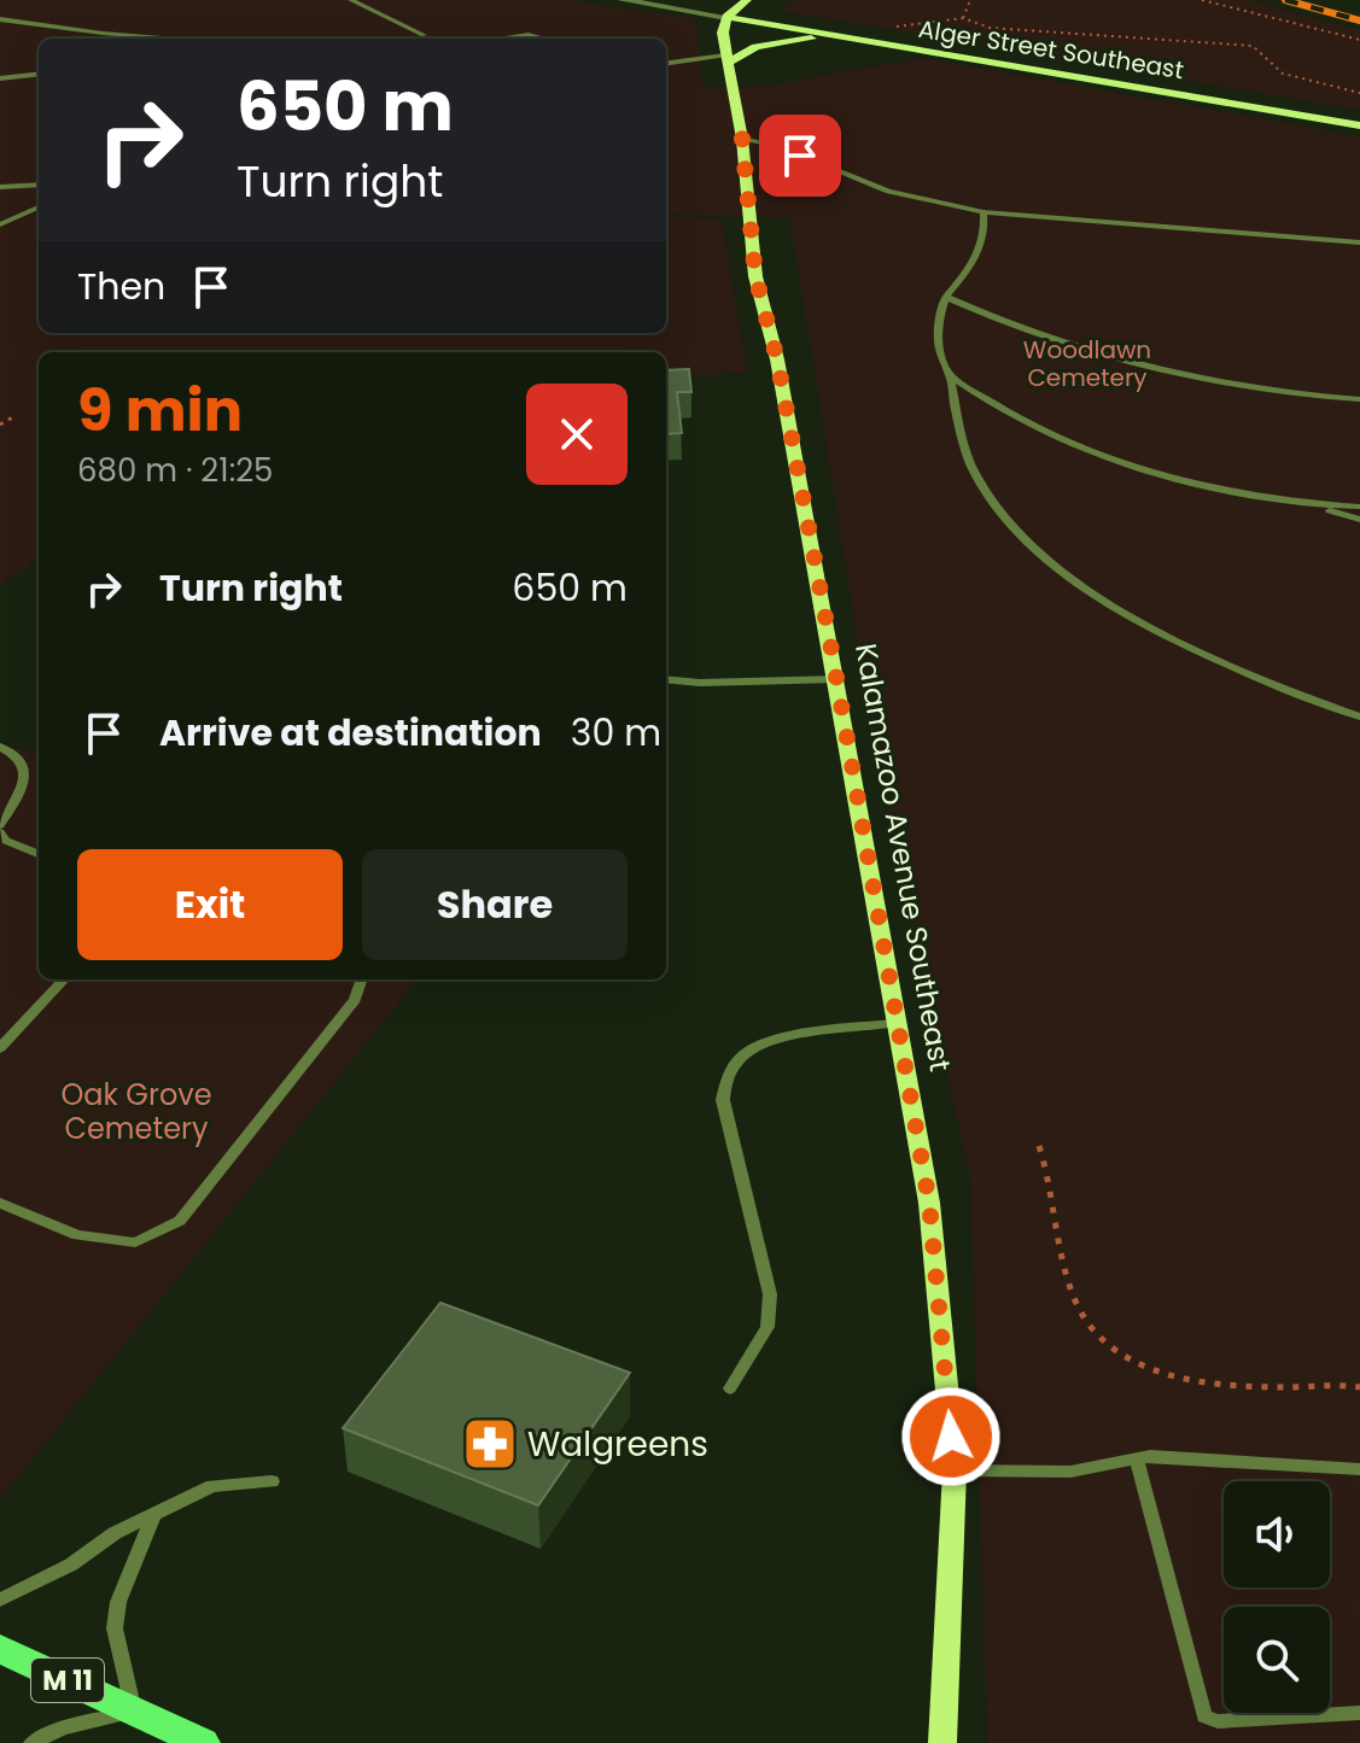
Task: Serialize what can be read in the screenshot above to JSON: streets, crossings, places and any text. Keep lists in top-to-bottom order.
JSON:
{
  "streets": {
    "main road": ["Alger Street Southeast", "Kalamazoo Avenue Southeast", "M 11"]
  },
  "crossings": [
    ["Alger Street Southeast", "Kalamazoo Avenue Southeast"]
  ],
  "parks": ["Woodlawn Cemetery", "Oak Grove Cemetery"],
  "places": {
    "pharmacy": ["Walgreens"]
  },
  "page": {
    "turn": ["650 m", "Turn right"],
    "then": "Then",
    "heading": ["9 min", "680 m · 21:25"],
    "list": [
      {
        "name": "Turn right",
        "value": "650 m"
      },
      {
        "name": "Arrive at destination",
        "value": "30 m"
      }
    ],
    "buttons": ["Exit", "Share"]
  }
}
